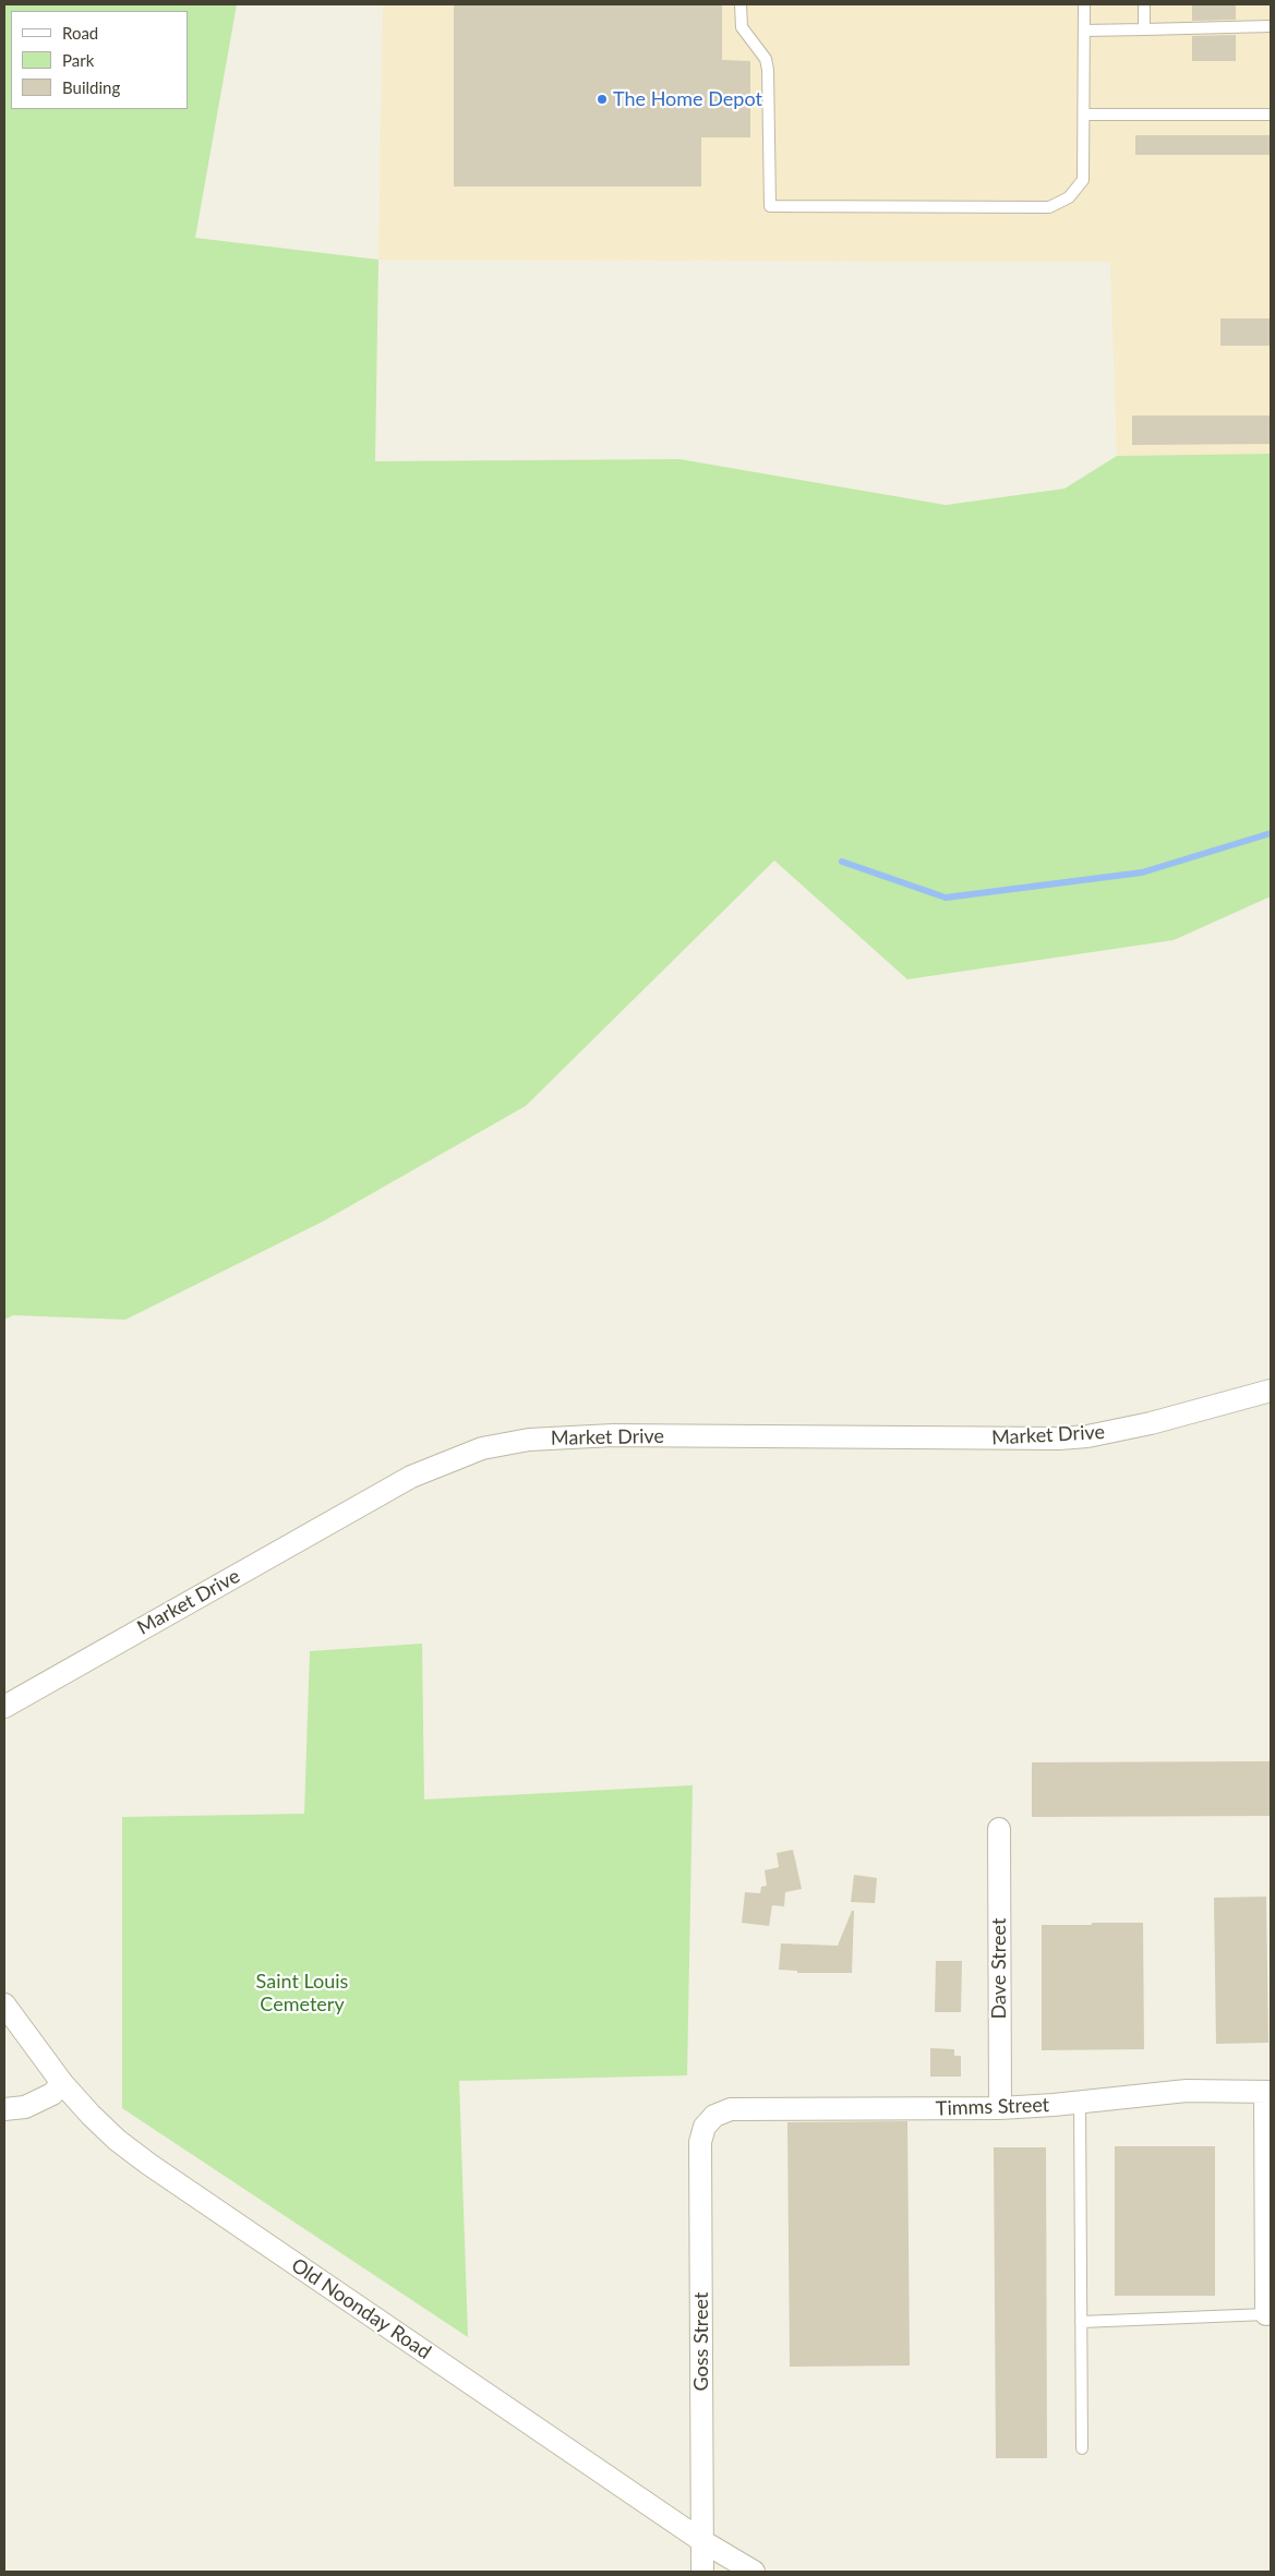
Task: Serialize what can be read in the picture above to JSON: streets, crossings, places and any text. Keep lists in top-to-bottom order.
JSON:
{
  "streets": {
    "street": [
      "Market Drive",
      "Dave Street",
      "Timms Street",
      "Old Noonday Road",
      "Goss Street"
    ]
  },
  "crossings": [
    ["Dave Street", "Timms Street"],
    ["Timms Street", "Goss Street"],
    ["Old Noonday Road", "Goss Street"]
  ],
  "parks": ["Saint Louis Cemetery"],
  "places": ["The Home Depot"],
  "legend": ["Road", "Park", "Building"]
}
